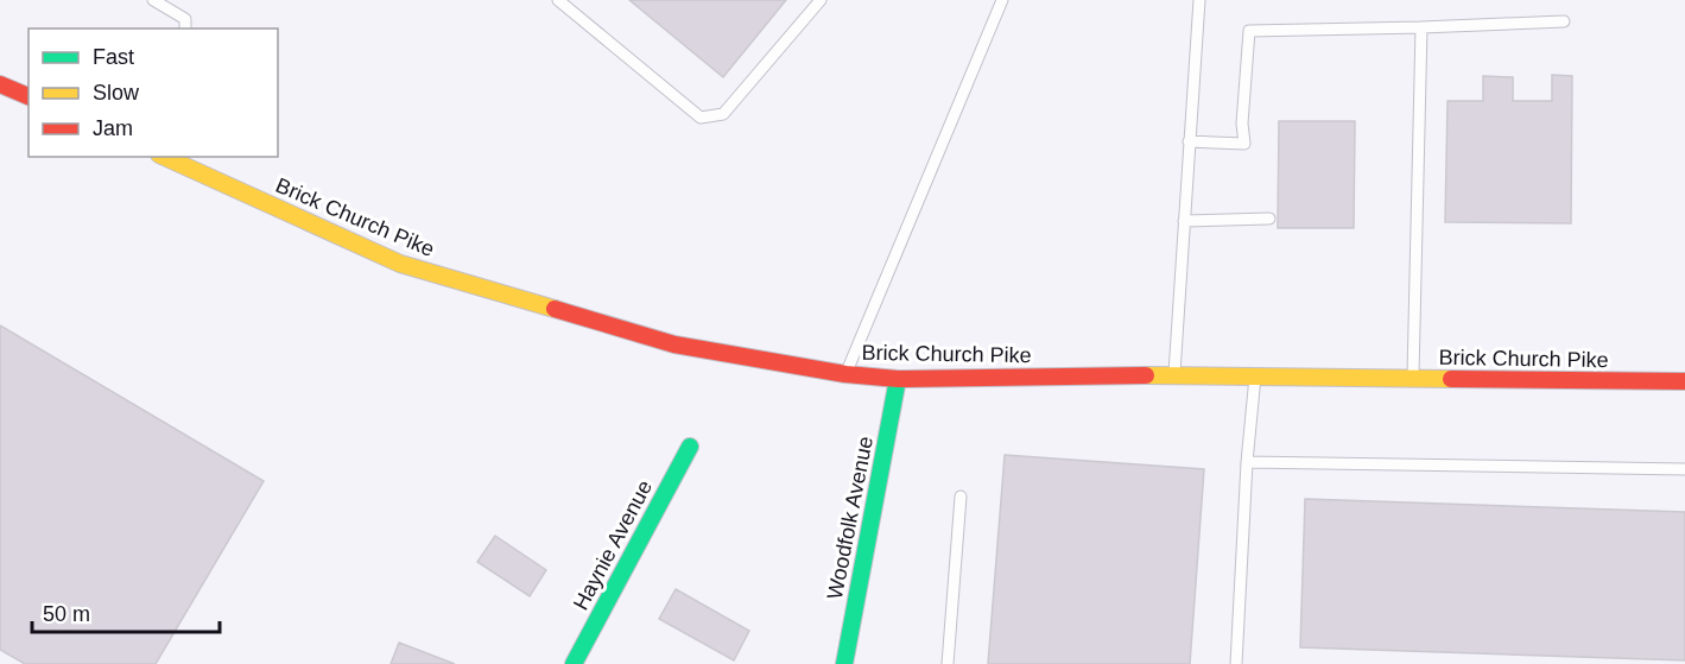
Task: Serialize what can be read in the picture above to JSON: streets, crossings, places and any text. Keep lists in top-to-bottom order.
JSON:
{
  "streets": {
    "main road": ["Brick Church Pike", "Woodfolk Avenue", "Haynie Avenue"]
  },
  "crossings": [
    ["Brick Church Pike", "Woodfolk Avenue"]
  ],
  "legend": ["Fast", "Slow", "Jam"],
  "scale_bar": "50 m"
}
